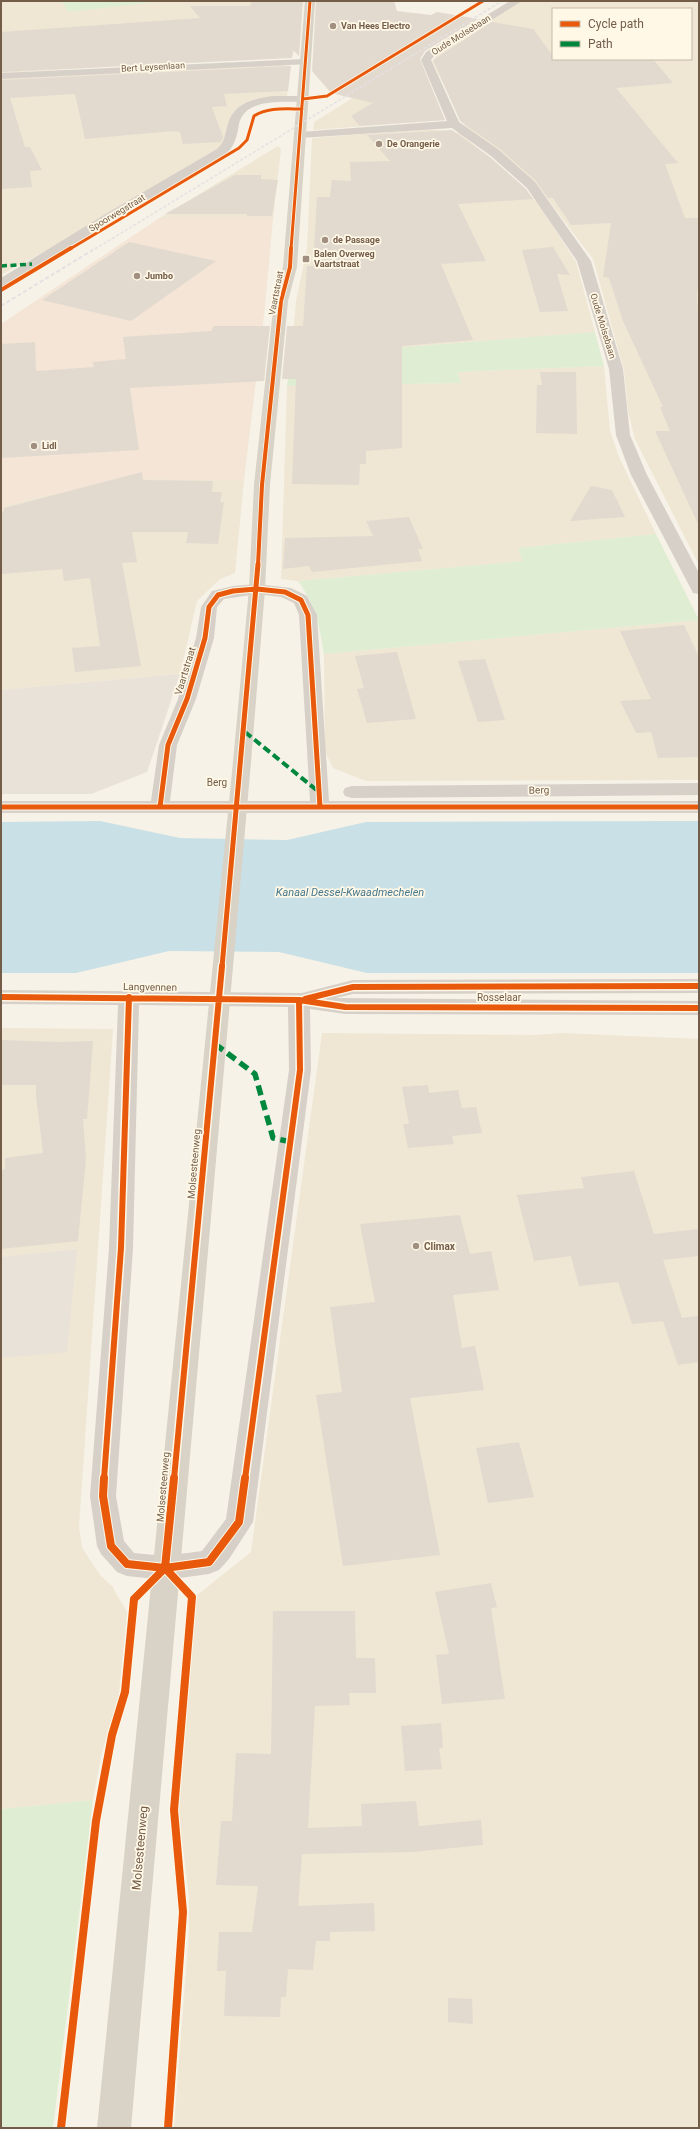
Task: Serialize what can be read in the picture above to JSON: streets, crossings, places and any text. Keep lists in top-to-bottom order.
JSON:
{
  "streets": {
    "main road": ["Vaartstraat", "Molsesteenweg"],
    "street": [
      "Oude Molsebaan",
      "Bert Leysenlaan",
      "Spoorwegstraat",
      "Berg",
      "Langvennen",
      "Rosselaar"
    ]
  },
  "crossings": [
    ["Bert Leysenlaan", "Vaartstraat"],
    ["Spoorwegstraat", "Vaartstraat"],
    ["Vaartstraat", "Berg"],
    ["Vaartstraat", "Molsesteenweg"],
    ["Langvennen", "Rosselaar"]
  ],
  "water": ["Kanaal Dessel-Kwaadmechelen"],
  "places": {
    "other": [
      "Van Hees Electro",
      "De Orangerie",
      "de Passage",
      "Jumbo",
      "Lidl",
      "Climax"
    ],
    "transit": ["Balen Overweg Vaartstraat"]
  },
  "legend": ["Cycle path", "Path"]
}
